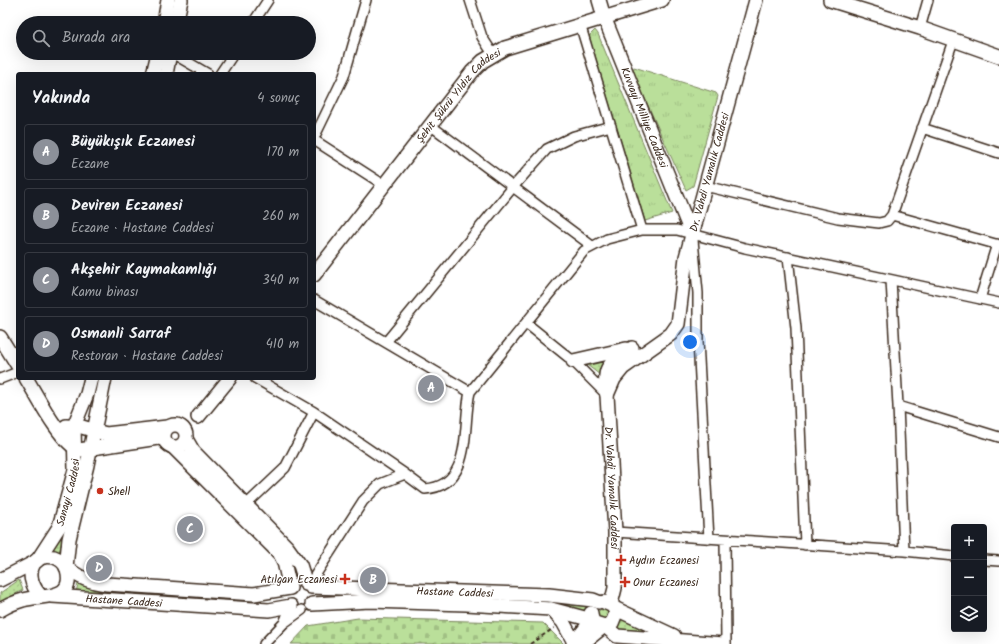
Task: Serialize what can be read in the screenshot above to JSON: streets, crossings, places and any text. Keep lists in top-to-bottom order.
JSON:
{
  "streets": {
    "street": [
      "Şehit Şükrü Yıldız Caddesi",
      "Kuvvayi Milliye Caddesi",
      "Dr. Vahdi Yamalık Caddesi",
      "Sanayi Caddesi",
      "Hastane Caddesi"
    ]
  },
  "crossings": [
    ["Şehit Şükrü Yıldız Caddesi", "Kuvvayi Milliye Caddesi"],
    ["Kuvvayi Milliye Caddesi", "Dr. Vahdi Yamalık Caddesi"],
    ["Dr. Vahdi Yamalık Caddesi", "Hastane Caddesi"],
    ["Sanayi Caddesi", "Hastane Caddesi"]
  ],
  "places": {
    "other": ["Shell"],
    "health": ["Aydın Eczanesi", "Atılgan Eczanesi", "Onur Eczanesi"]
  },
  "page": {
    "search": "Burada ara",
    "heading": ["Yakında", "4 sonuç"],
    "list": [
      {
        "mark": "A",
        "name": "Büyükışık Eczanesi",
        "note": "Eczane",
        "value": "170 m"
      },
      {
        "mark": "B",
        "name": "Deviren Eczanesi",
        "note": "Eczane · Hastane Caddesi",
        "value": "260 m"
      },
      {
        "mark": "C",
        "name": "Akşehir Kaymakamlığı",
        "note": "Kamu binası",
        "value": "340 m"
      },
      {
        "mark": "D",
        "name": "Osmanli Sarraf",
        "note": "Restoran · Hastane Caddesi",
        "value": "410 m"
      }
    ],
    "pins": [
      "A",
      "C",
      "D",
      "B"
    ],
    "map_buttons": ["+", "−"]
  }
}
